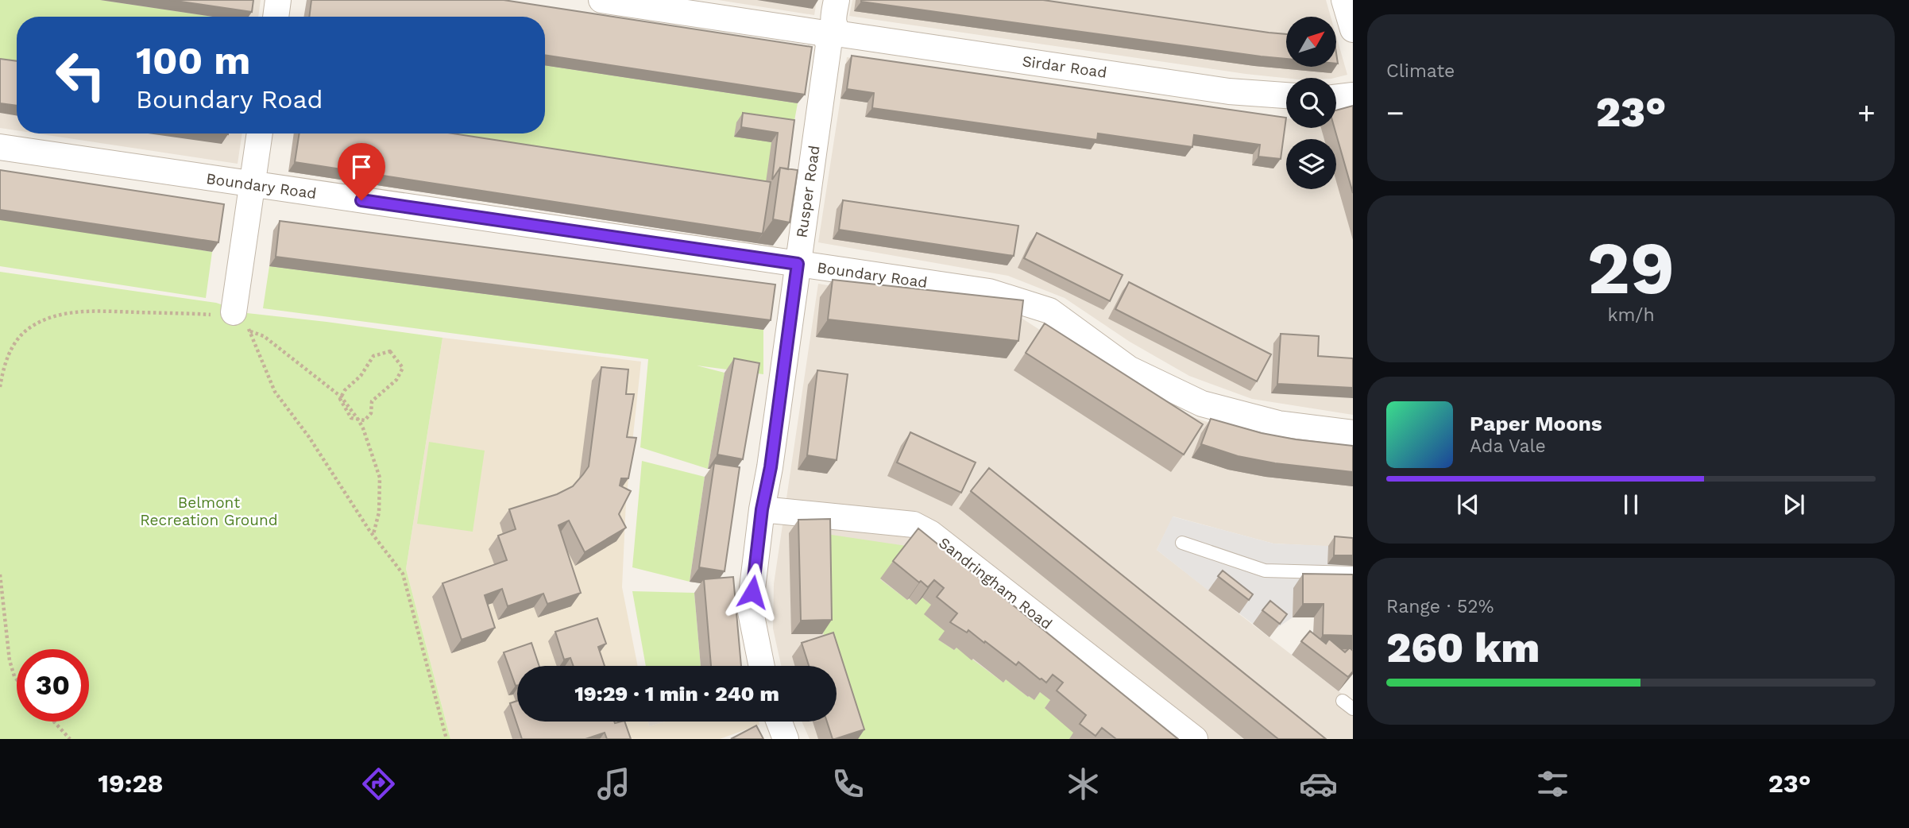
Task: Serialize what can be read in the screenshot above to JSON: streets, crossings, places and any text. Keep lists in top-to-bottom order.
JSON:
{
  "streets": {
    "street": [
      "Sirdar Road",
      "Boundary Road",
      "Rusper Road",
      "Sandringham Road"
    ]
  },
  "crossings": [
    ["Sirdar Road", "Rusper Road"],
    ["Boundary Road", "Rusper Road"],
    ["Rusper Road", "Sandringham Road"]
  ],
  "parks": ["Belmont Recreation Ground"],
  "north": "top right",
  "page": {
    "tile": [
      "Climate",
      ["29", "km/h"],
      ["Range · 52%", "260 km"]
    ],
    "turn": ["100 m", "Boundary Road"],
    "heat": ["−", "23°", "+"],
    "song": ["Paper Moons", "Ada Vale"],
    "limit": "30",
    "trip": "19:29 · 1 min · 240 m",
    "tabs": ["19:28", "23°"]
  }
}
